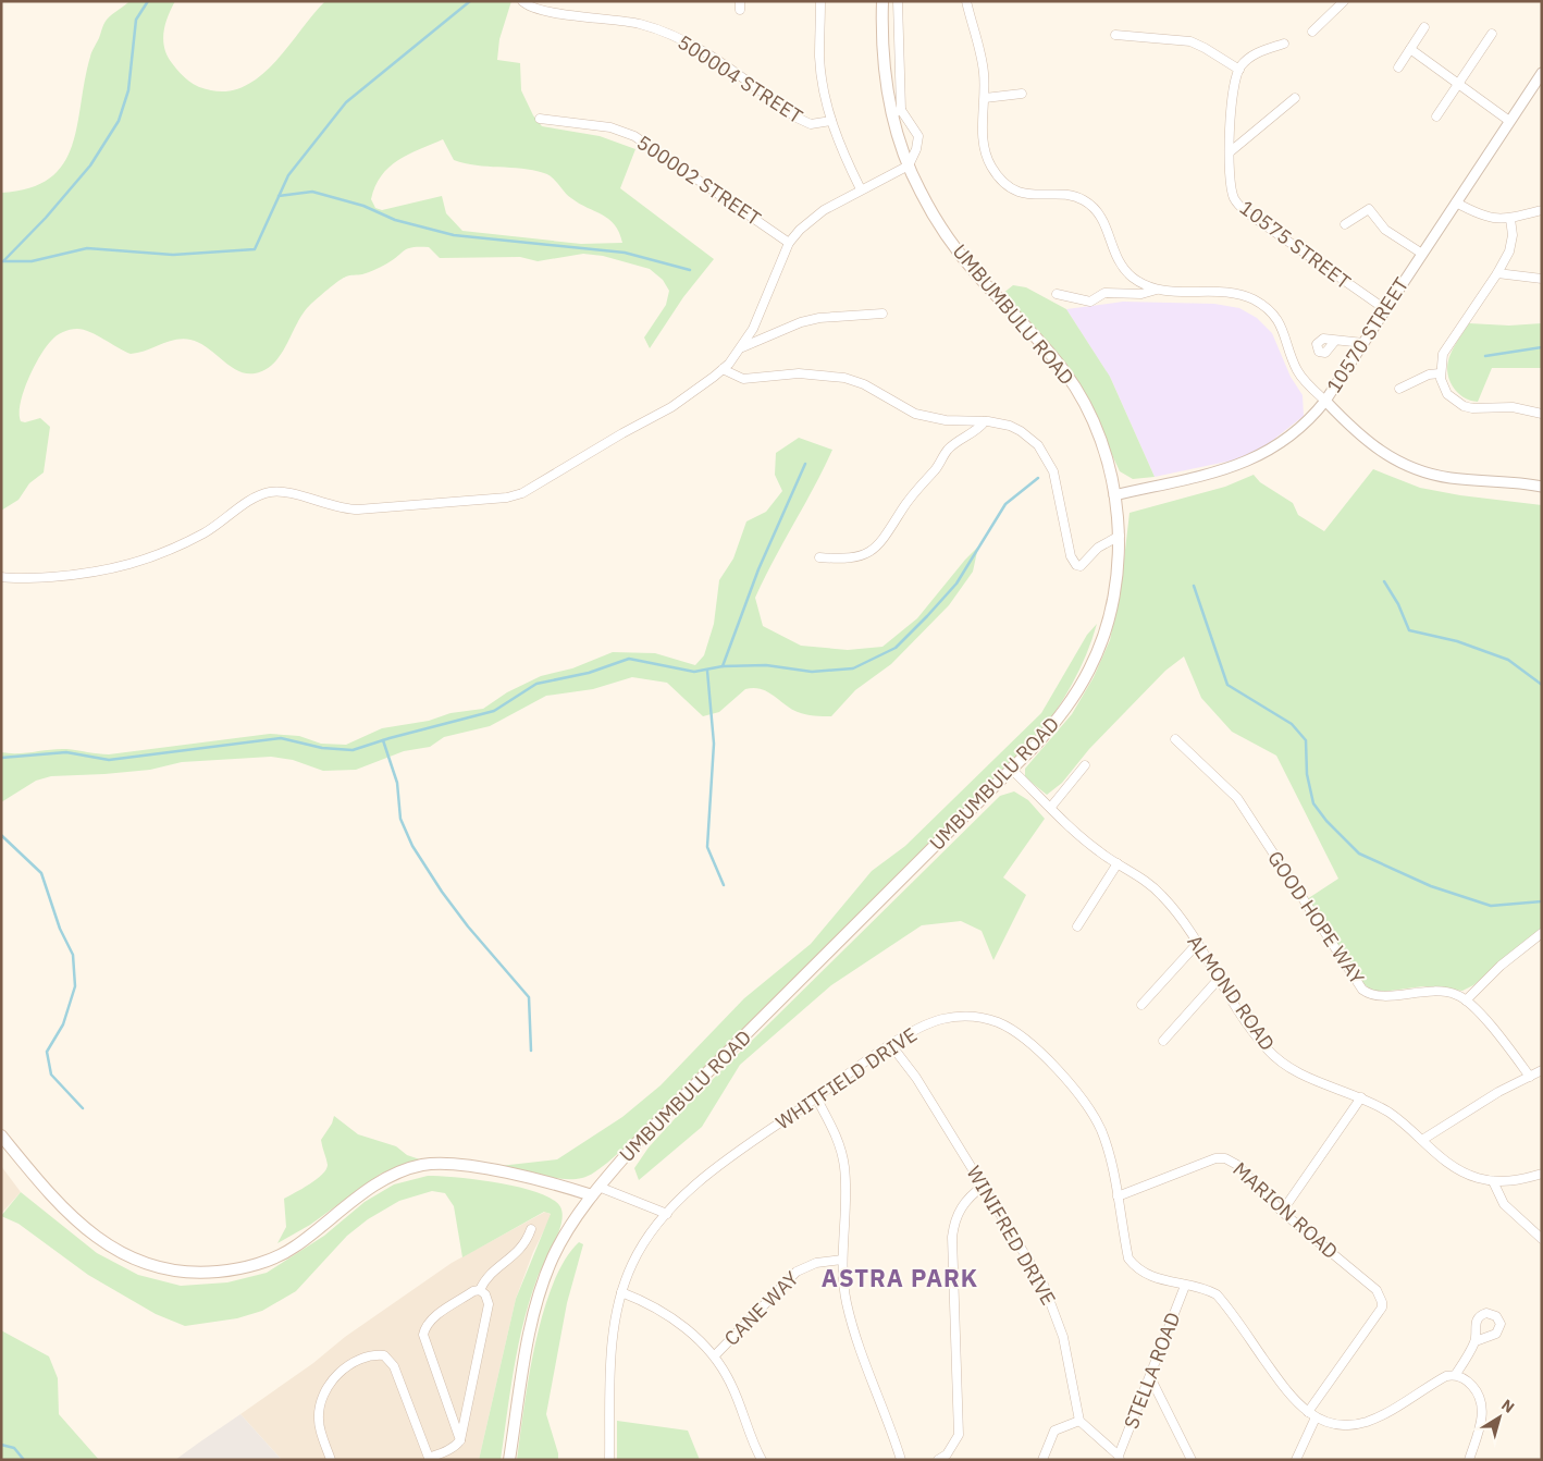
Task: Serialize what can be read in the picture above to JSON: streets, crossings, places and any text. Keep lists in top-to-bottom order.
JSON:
{
  "streets": {
    "main road": ["UMBUMBULU ROAD"],
    "street": [
      "500004 STREET",
      "500002 STREET",
      "10575 STREET",
      "10570 STREET",
      "GOOD HOPE WAY",
      "ALMOND ROAD",
      "WHITFIELD DRIVE",
      "MARION ROAD",
      "WINIFRED DRIVE",
      "CANE WAY",
      "STELLA ROAD"
    ]
  },
  "crossings": [
    ["10575 STREET", "10570 STREET"],
    ["UMBUMBULU ROAD", "10570 STREET"],
    ["UMBUMBULU ROAD", "ALMOND ROAD"],
    ["WHITFIELD DRIVE", "MARION ROAD"],
    ["WHITFIELD DRIVE", "WINIFRED DRIVE"],
    ["WHITFIELD DRIVE", "STELLA ROAD"]
  ],
  "districts": ["ASTRA PARK"],
  "north": "top right"
}
